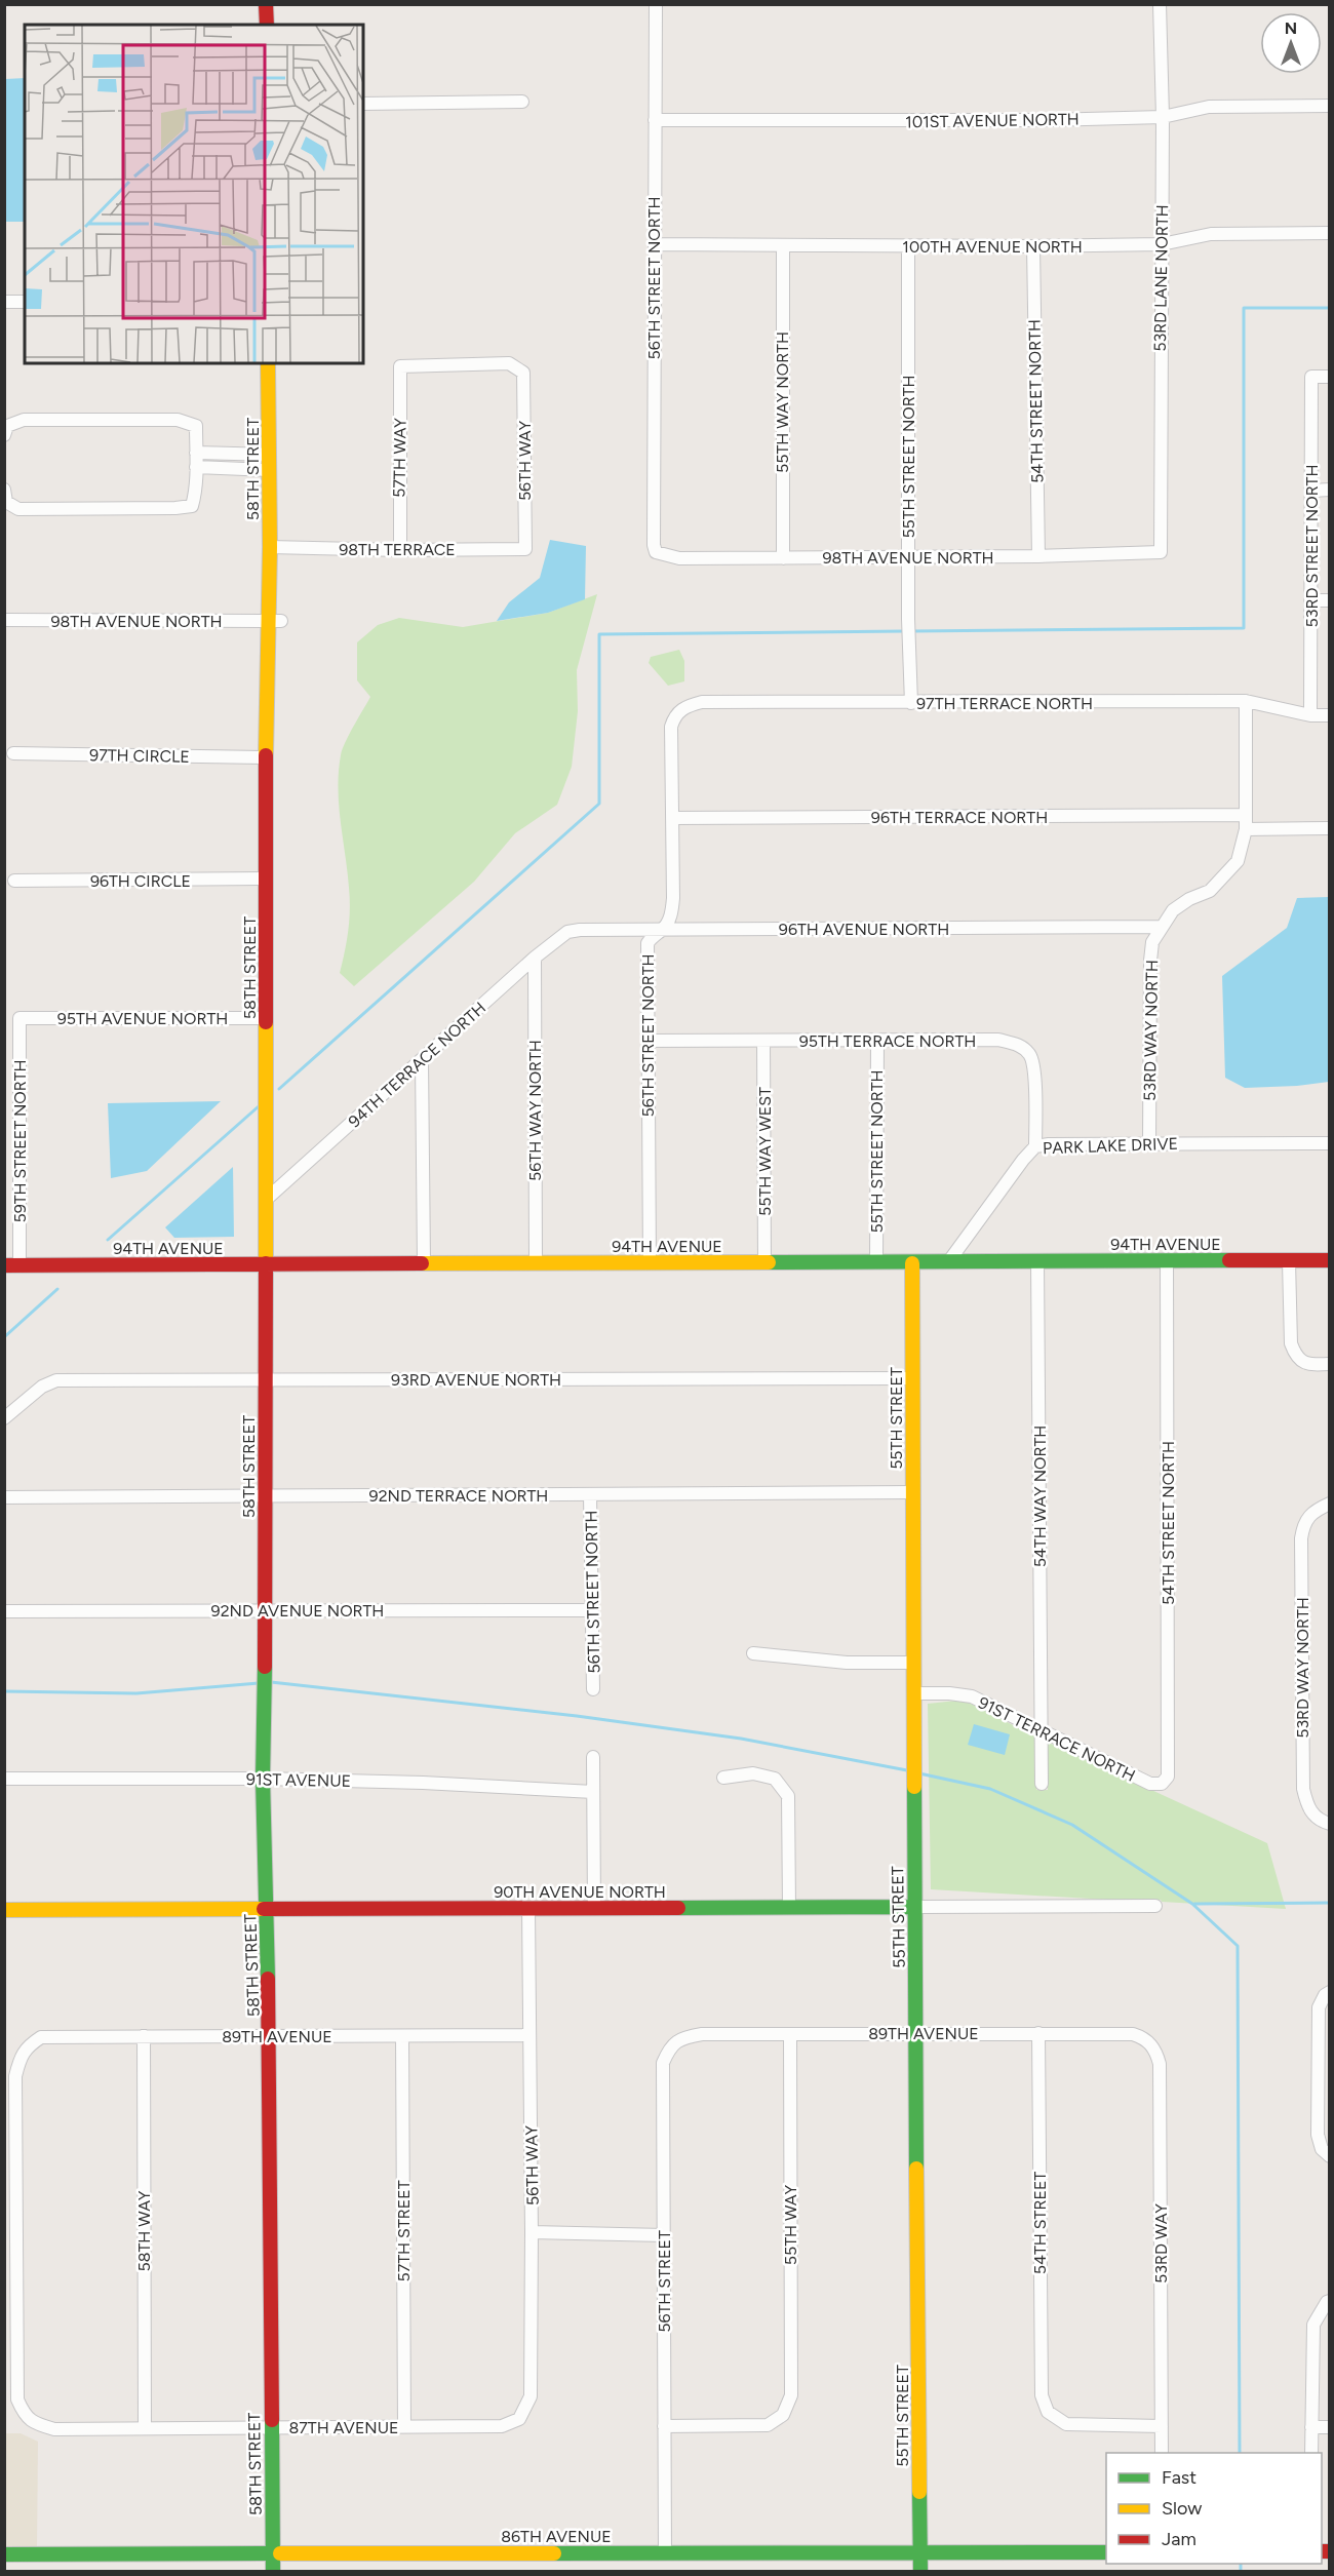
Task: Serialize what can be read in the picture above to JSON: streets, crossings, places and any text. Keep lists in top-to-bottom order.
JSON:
{
  "streets": {
    "street": [
      "101ST AVENUE NORTH",
      "100TH AVENUE NORTH",
      "56TH STREET NORTH",
      "53RD LANE NORTH",
      "54TH STREET NORTH",
      "55TH WAY NORTH",
      "55TH STREET NORTH",
      "57TH WAY",
      "56TH WAY",
      "58TH STREET",
      "53RD STREET NORTH",
      "98TH TERRACE",
      "98TH AVENUE NORTH",
      "97TH TERRACE NORTH",
      "97TH CIRCLE",
      "96TH TERRACE NORTH",
      "96TH CIRCLE",
      "96TH AVENUE NORTH",
      "95TH AVENUE NORTH",
      "53RD WAY NORTH",
      "95TH TERRACE NORTH",
      "94TH TERRACE NORTH",
      "56TH WAY NORTH",
      "59TH STREET NORTH",
      "PARK LAKE DRIVE",
      "55TH WAY WEST",
      "94TH AVENUE",
      "93RD AVENUE NORTH",
      "55TH STREET",
      "92ND TERRACE NORTH",
      "54TH WAY NORTH",
      "92ND AVENUE NORTH",
      "91ST TERRACE NORTH",
      "91ST AVENUE",
      "90TH AVENUE NORTH",
      "89TH AVENUE",
      "54TH STREET",
      "55TH WAY",
      "58TH WAY",
      "57TH STREET",
      "53RD WAY",
      "56TH STREET",
      "87TH AVENUE",
      "86TH AVENUE"
    ]
  },
  "crossings": [
    ["101ST AVENUE NORTH", "56TH STREET NORTH"],
    ["101ST AVENUE NORTH", "53RD LANE NORTH"],
    ["100TH AVENUE NORTH", "56TH STREET NORTH"],
    ["100TH AVENUE NORTH", "53RD LANE NORTH"],
    ["100TH AVENUE NORTH", "54TH STREET NORTH"],
    ["100TH AVENUE NORTH", "55TH WAY NORTH"],
    ["100TH AVENUE NORTH", "55TH STREET NORTH"],
    ["56TH STREET NORTH", "98TH AVENUE NORTH"],
    ["56TH STREET NORTH", "97TH TERRACE NORTH"],
    ["56TH STREET NORTH", "96TH TERRACE NORTH"],
    ["56TH STREET NORTH", "96TH AVENUE NORTH"],
    ["56TH STREET NORTH", "95TH TERRACE NORTH"],
    ["56TH STREET NORTH", "94TH AVENUE"],
    ["56TH STREET NORTH", "92ND TERRACE NORTH"],
    ["56TH STREET NORTH", "92ND AVENUE NORTH"],
    ["53RD LANE NORTH", "98TH AVENUE NORTH"],
    ["54TH STREET NORTH", "98TH AVENUE NORTH"],
    ["54TH STREET NORTH", "94TH AVENUE"],
    ["54TH STREET NORTH", "91ST TERRACE NORTH"],
    ["55TH WAY NORTH", "98TH AVENUE NORTH"],
    ["55TH STREET NORTH", "98TH AVENUE NORTH"],
    ["55TH STREET NORTH", "97TH TERRACE NORTH"],
    ["55TH STREET NORTH", "95TH TERRACE NORTH"],
    ["55TH STREET NORTH", "94TH AVENUE"],
    ["57TH WAY", "56TH WAY"],
    ["57TH WAY", "98TH TERRACE"],
    ["56TH WAY", "98TH TERRACE"],
    ["56TH WAY", "90TH AVENUE NORTH"],
    ["56TH WAY", "89TH AVENUE"],
    ["56TH WAY", "87TH AVENUE"],
    ["58TH STREET", "98TH TERRACE"],
    ["58TH STREET", "98TH AVENUE NORTH"],
    ["58TH STREET", "97TH CIRCLE"],
    ["58TH STREET", "96TH CIRCLE"],
    ["58TH STREET", "95TH AVENUE NORTH"],
    ["58TH STREET", "94TH TERRACE NORTH"],
    ["58TH STREET", "94TH AVENUE"],
    ["58TH STREET", "93RD AVENUE NORTH"],
    ["58TH STREET", "92ND TERRACE NORTH"],
    ["58TH STREET", "92ND AVENUE NORTH"],
    ["58TH STREET", "91ST AVENUE"],
    ["58TH STREET", "90TH AVENUE NORTH"],
    ["58TH STREET", "89TH AVENUE"],
    ["58TH STREET", "87TH AVENUE"],
    ["58TH STREET", "86TH AVENUE"],
    ["53RD STREET NORTH", "97TH TERRACE NORTH"],
    ["97TH TERRACE NORTH", "53RD WAY NORTH"],
    ["96TH TERRACE NORTH", "53RD WAY NORTH"],
    ["96TH AVENUE NORTH", "53RD WAY NORTH"],
    ["96TH AVENUE NORTH", "94TH TERRACE NORTH"],
    ["95TH AVENUE NORTH", "59TH STREET NORTH"],
    ["53RD WAY NORTH", "PARK LAKE DRIVE"],
    ["95TH TERRACE NORTH", "PARK LAKE DRIVE"],
    ["95TH TERRACE NORTH", "55TH WAY WEST"],
    ["94TH TERRACE NORTH", "56TH WAY NORTH"],
    ["56TH WAY NORTH", "94TH AVENUE"],
    ["59TH STREET NORTH", "94TH AVENUE"],
    ["PARK LAKE DRIVE", "94TH AVENUE"],
    ["55TH WAY WEST", "94TH AVENUE"],
    ["94TH AVENUE", "55TH STREET"],
    ["94TH AVENUE", "54TH WAY NORTH"],
    ["93RD AVENUE NORTH", "55TH STREET"],
    ["55TH STREET", "92ND TERRACE NORTH"],
    ["55TH STREET", "91ST TERRACE NORTH"],
    ["55TH STREET", "90TH AVENUE NORTH"],
    ["55TH STREET", "89TH AVENUE"],
    ["55TH STREET", "86TH AVENUE"],
    ["54TH WAY NORTH", "91ST TERRACE NORTH"],
    ["89TH AVENUE", "54TH STREET"],
    ["89TH AVENUE", "55TH WAY"],
    ["89TH AVENUE", "58TH WAY"],
    ["89TH AVENUE", "57TH STREET"],
    ["89TH AVENUE", "53RD WAY"],
    ["89TH AVENUE", "56TH STREET"],
    ["89TH AVENUE", "87TH AVENUE"],
    ["54TH STREET", "53RD WAY"],
    ["55TH WAY", "56TH STREET"],
    ["58TH WAY", "87TH AVENUE"],
    ["57TH STREET", "87TH AVENUE"],
    ["56TH STREET", "86TH AVENUE"]
  ],
  "legend": ["Fast", "Slow", "Jam"],
  "north": "top"
}
